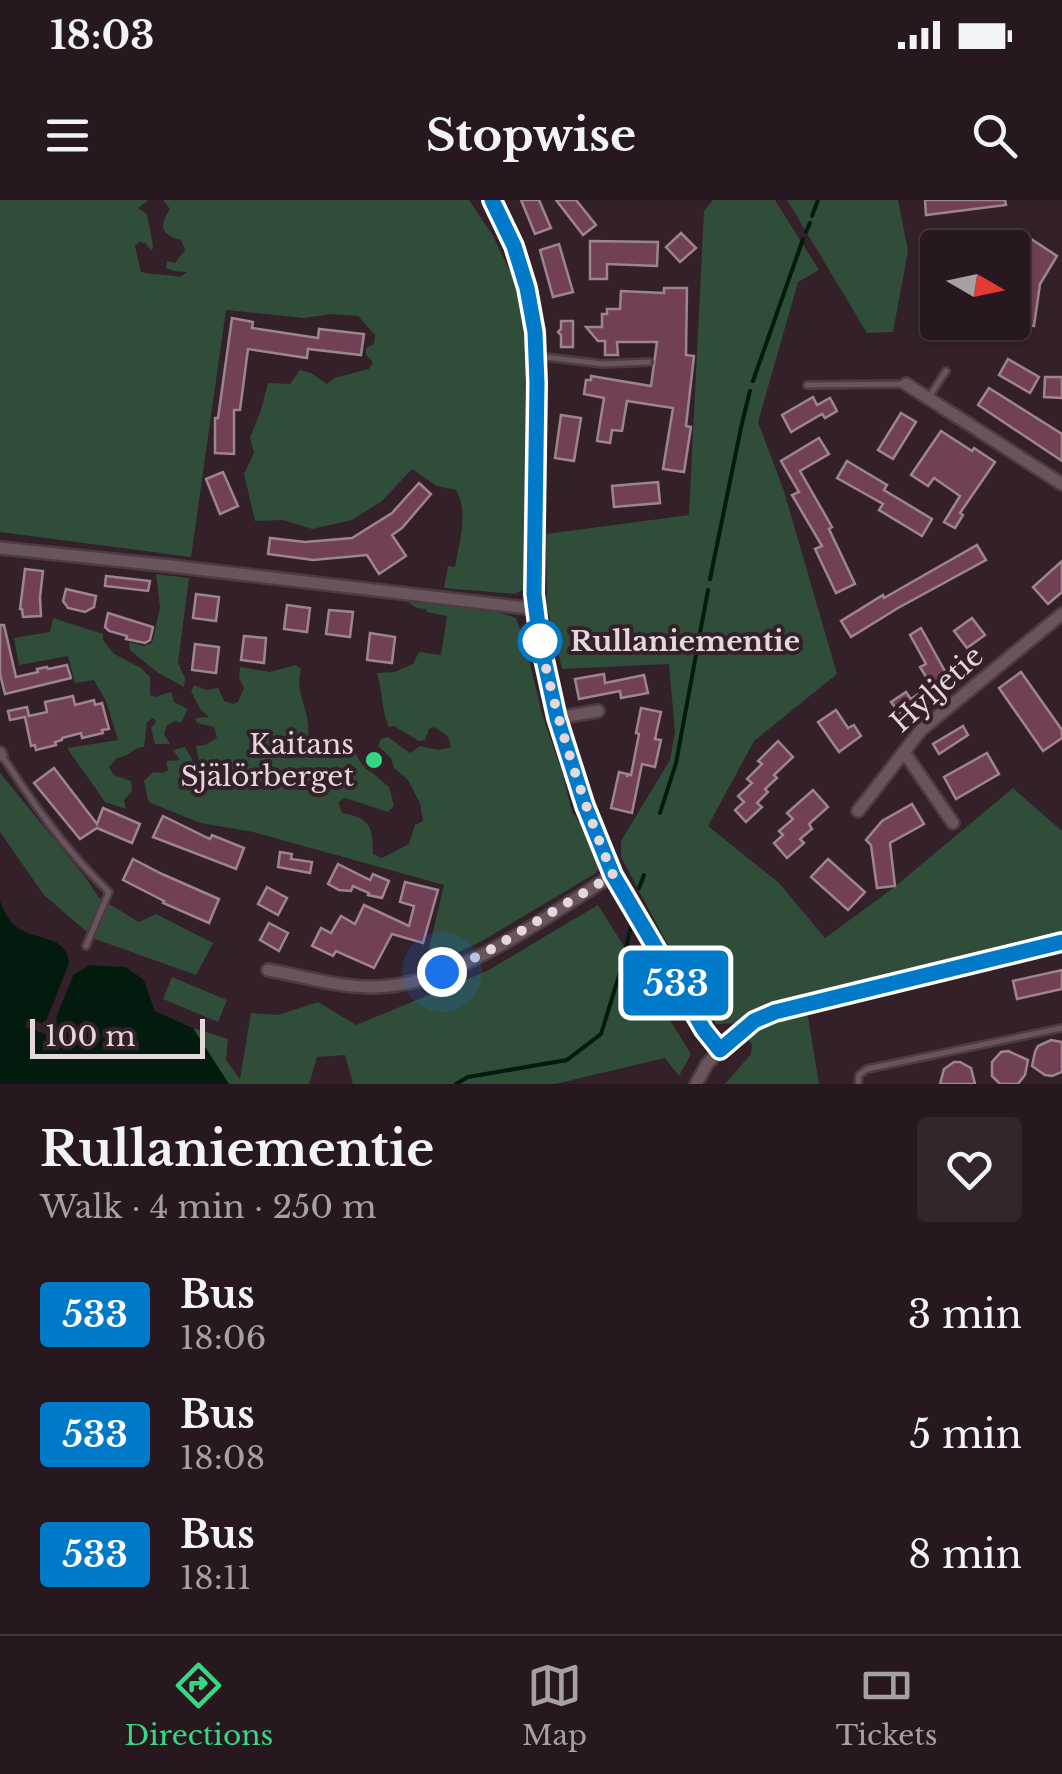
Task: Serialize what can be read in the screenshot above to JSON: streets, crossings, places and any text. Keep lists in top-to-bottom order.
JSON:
{
  "streets": {
    "street": ["Hyljetie"]
  },
  "places": ["Rullaniementie", "Kaitans Själörberget"],
  "lines": ["bus line 533"],
  "scale_bar": "100 m",
  "north": "right",
  "page": {
    "status": "18:03",
    "header": "Stopwise",
    "on_map": "533",
    "scale": "100 m",
    "heading": ["Rullaniementie", "Walk · 4 min · 250 m"],
    "list": [
      {
        "mark": "533",
        "name": "Bus",
        "note": "18:06",
        "value": "3 min"
      },
      {
        "mark": "533",
        "name": "Bus",
        "note": "18:08",
        "value": "5 min"
      },
      {
        "mark": "533",
        "name": "Bus",
        "note": "18:11",
        "value": "8 min"
      }
    ],
    "tabs": ["Directions", "Map", "Tickets"]
  }
}
